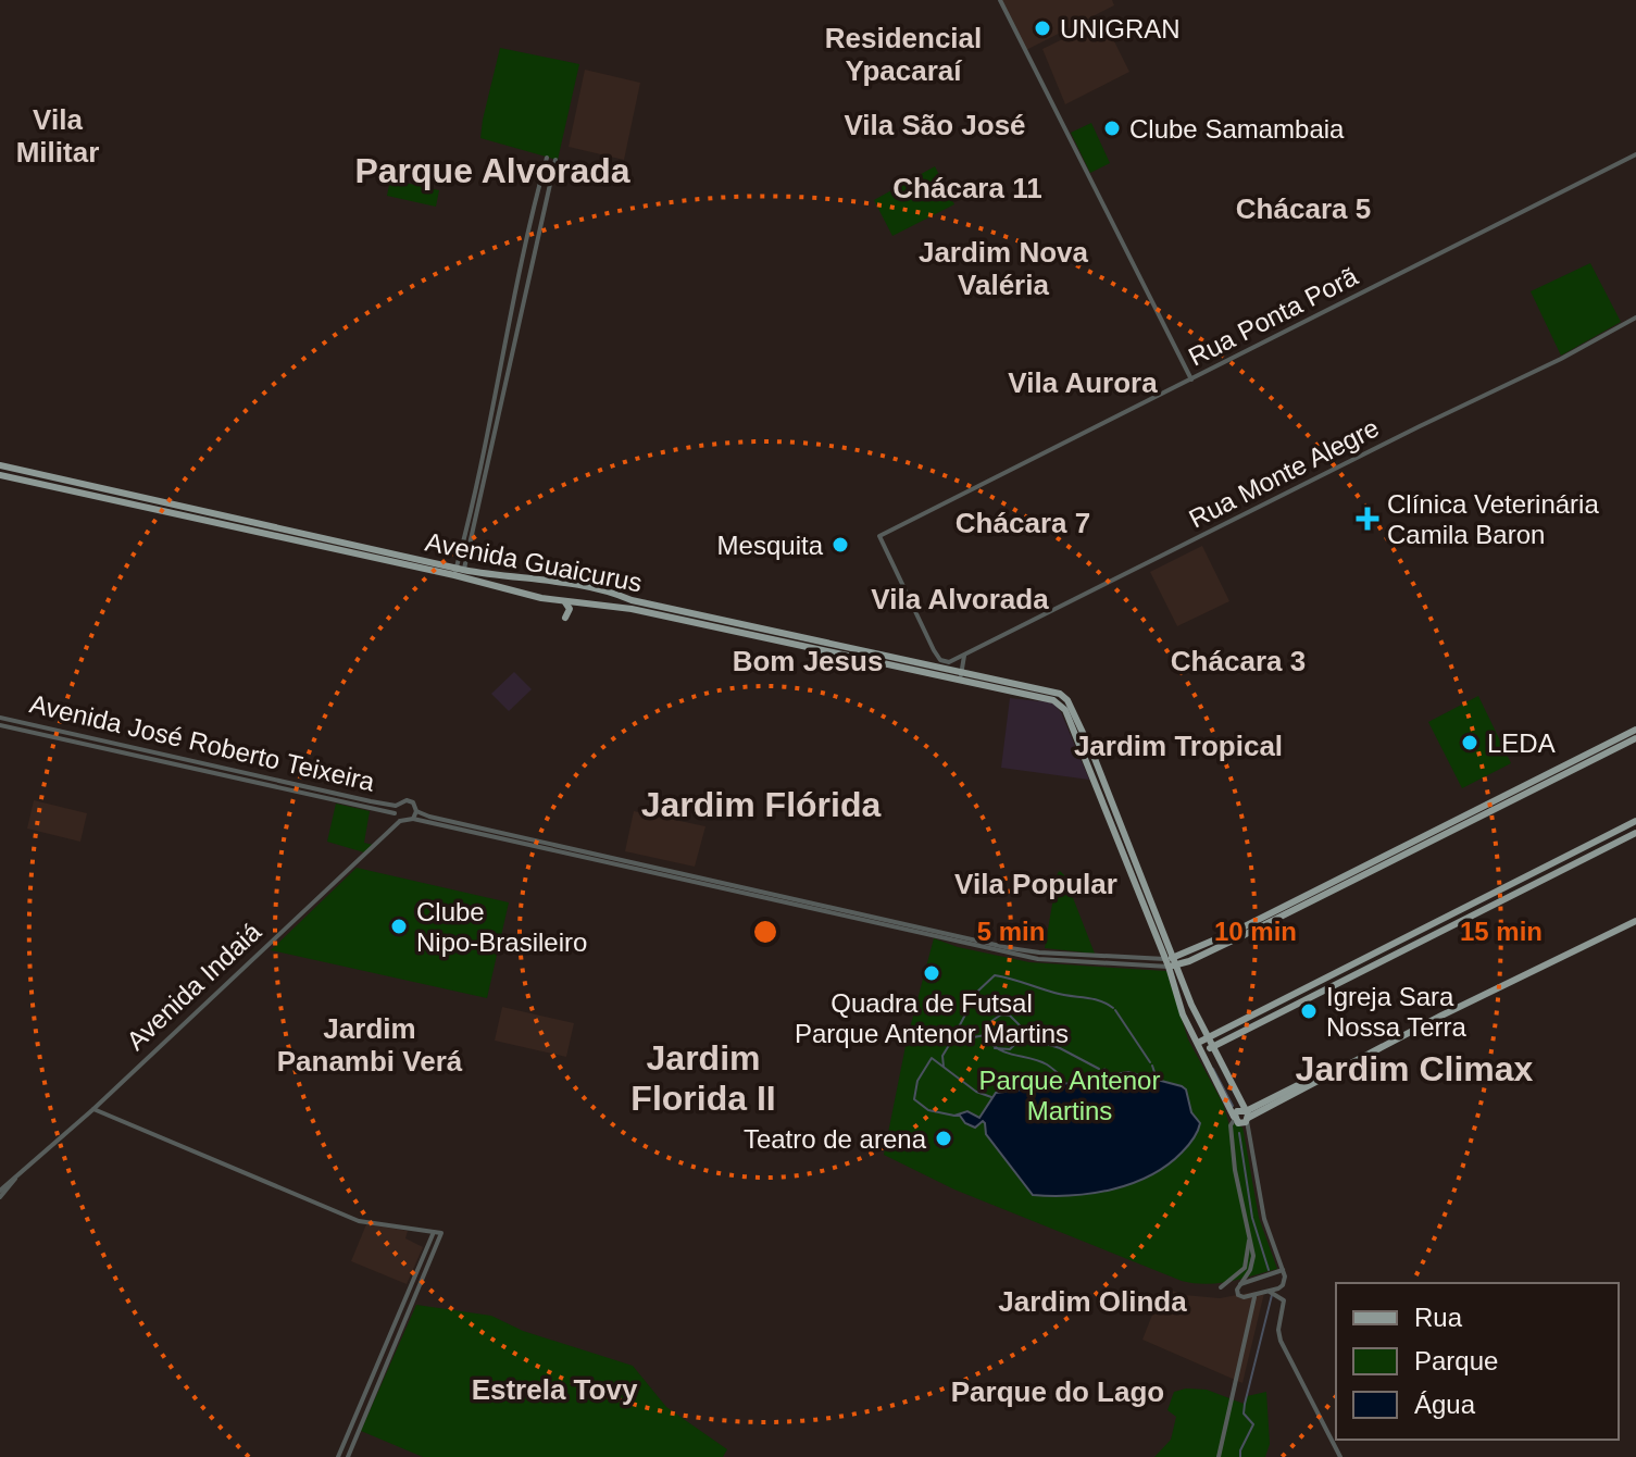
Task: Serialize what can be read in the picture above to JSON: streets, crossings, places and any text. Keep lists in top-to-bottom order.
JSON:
{
  "streets": {
    "main road": ["Avenida Guaicurus"],
    "street": [
      "Rua Ponta Porã",
      "Rua Monte Alegre",
      "Avenida José Roberto Teixeira",
      "Avenida Indaiá"
    ]
  },
  "crossings": [
    ["Avenida Guaicurus", "Avenida José Roberto Teixeira"],
    ["Avenida José Roberto Teixeira", "Avenida Indaiá"]
  ],
  "districts": [
    "Residencial Ypacaraí",
    "Vila Militar",
    "Vila São José",
    "Parque Alvorada",
    "Chácara 11",
    "Chácara 5",
    "Jardim Nova Valéria",
    "Vila Aurora",
    "Chácara 7",
    "Vila Alvorada",
    "Bom Jesus",
    "Chácara 3",
    "Jardim Tropical",
    "Jardim Flórida",
    "Vila Popular",
    "Jardim Panambi Verá",
    "Jardim Florida II",
    "Jardim Climax",
    "Jardim Olinda",
    "Estrela Tovy",
    "Parque do Lago"
  ],
  "parks": ["Parque Antenor Martins"],
  "places": {
    "other": [
      "UNIGRAN",
      "Clube Samambaia",
      "Mesquita",
      "LEDA",
      "Clube Nipo-Brasileiro",
      "Quadra de Futsal Parque Antenor Martins",
      "Igreja Sara Nossa Terra",
      "Teatro de arena"
    ],
    "health": ["Clínica Veterinária Camila Baron"]
  },
  "legend": ["Rua", "Parque", "Água"],
  "rings": ["5 min", "10 min", "15 min"]
}
